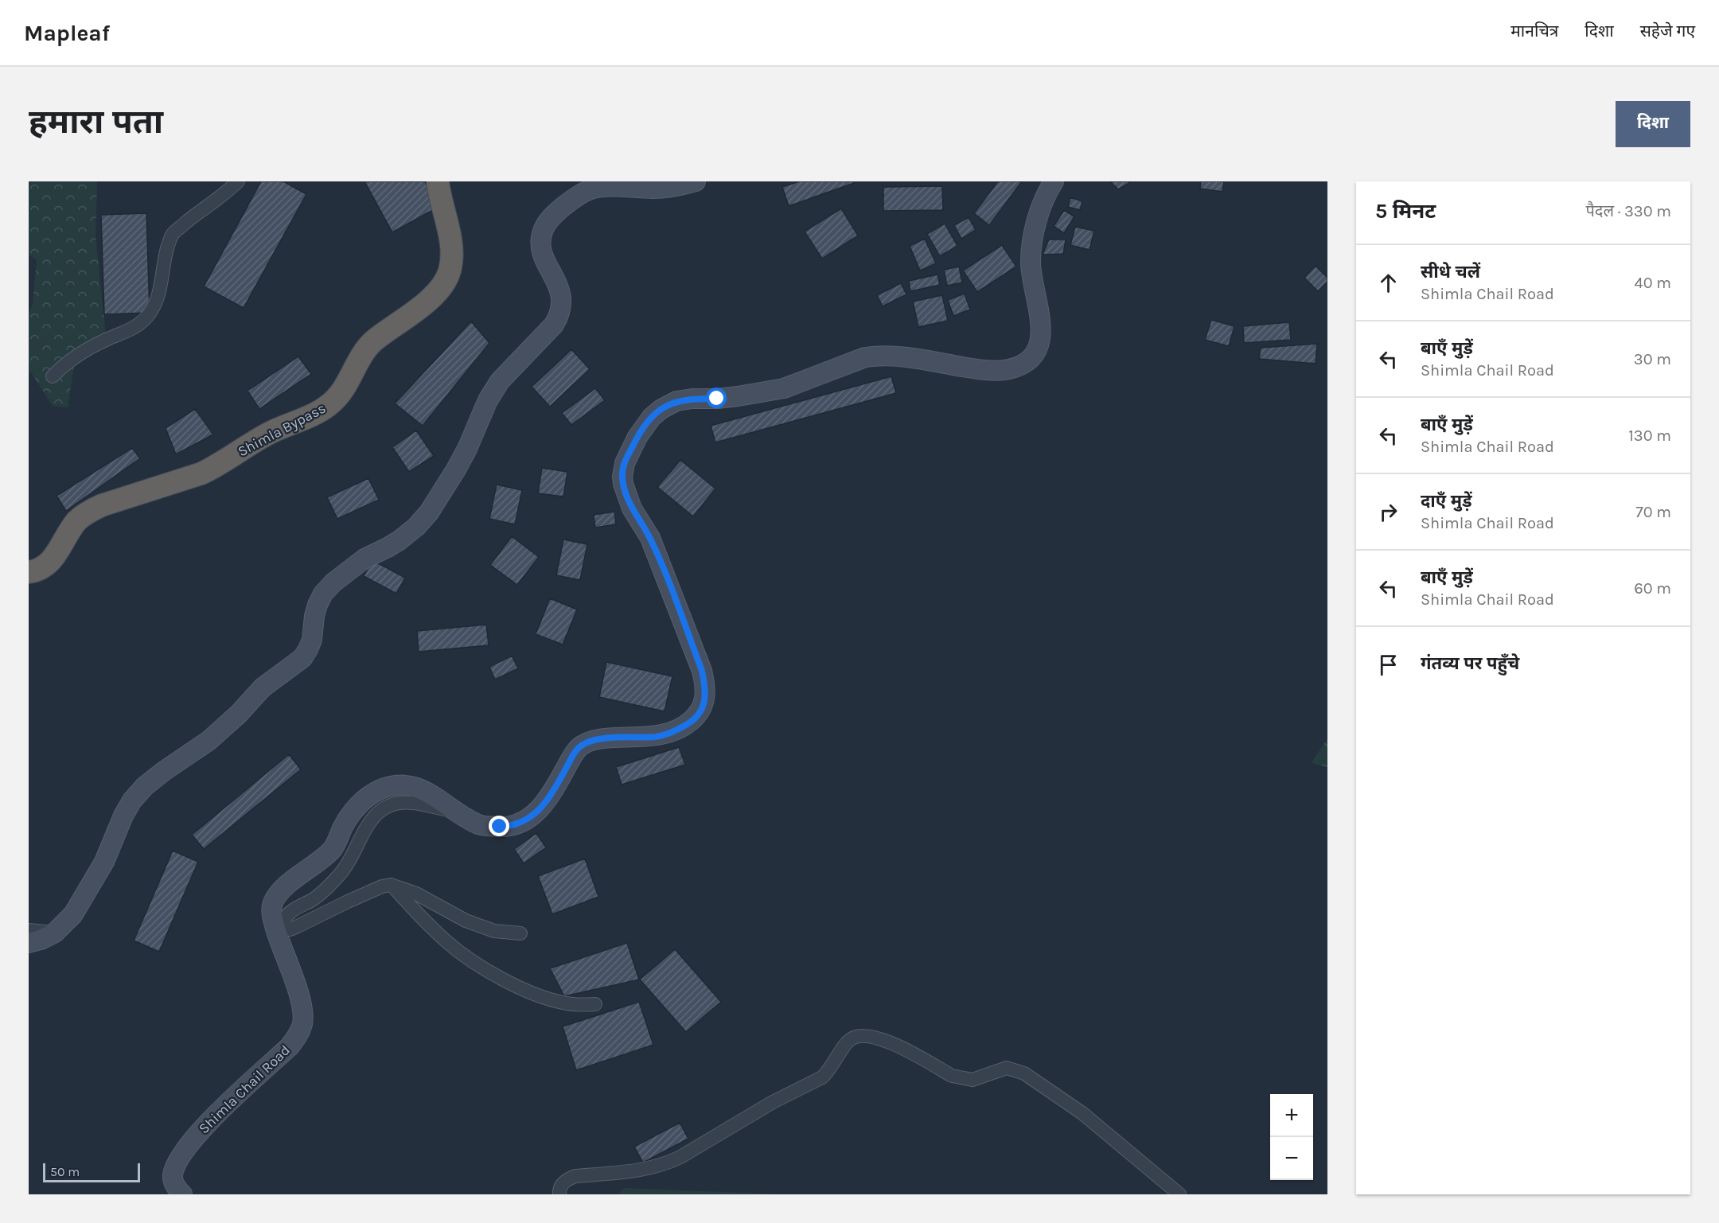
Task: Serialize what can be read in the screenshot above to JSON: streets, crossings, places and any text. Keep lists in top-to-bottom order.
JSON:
{
  "streets": {
    "highway": ["Shimla Bypass"],
    "main road": ["Shimla Chail Road"]
  },
  "scale_bar": "50 m",
  "page": {
    "header": "Mapleaf",
    "nav": ["मानचित्र", "दिशा", "सहेजे गए"],
    "buttons": "दिशा",
    "title": "हमारा पता",
    "heading": ["5 मिनट", "पैदल · 330 m"],
    "list": [
      ["सीधे चलें", "Shimla Chail Road", "40 m"],
      ["बाएँ मुड़ें", "Shimla Chail Road", "30 m"],
      ["बाएँ मुड़ें", "Shimla Chail Road", "130 m"],
      ["दाएँ मुड़ें", "Shimla Chail Road", "70 m"],
      ["बाएँ मुड़ें", "Shimla Chail Road", "60 m"],
      "गंतव्य पर पहुँचे"
    ],
    "map_buttons": ["+", "−"],
    "scale": "50 m"
  }
}
